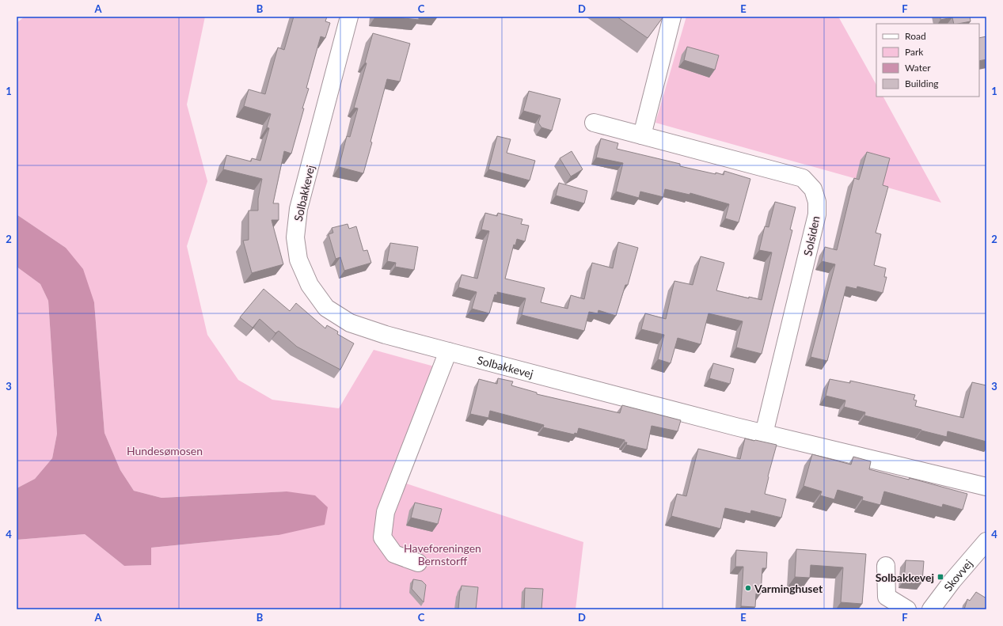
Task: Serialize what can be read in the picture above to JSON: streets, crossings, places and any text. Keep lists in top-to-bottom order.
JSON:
{
  "streets": {
    "street": ["Solbakkevej", "Solsiden", "Skovvej"]
  },
  "crossings": [
    ["Solbakkevej", "Solsiden"]
  ],
  "parks": ["Hundesømosen", "Haveforeningen Bernstorff"],
  "places": {
    "transit": ["Solbakkevej"],
    "other": ["Varminghuset"]
  },
  "legend": [
    "Road",
    "Park",
    "Water",
    "Building"
  ],
  "grid": {
    "columns": [
      "A",
      "B",
      "C",
      "D",
      "E",
      "F"
    ],
    "rows": [
      "1",
      "2",
      "3",
      "4"
    ]
  }
}
